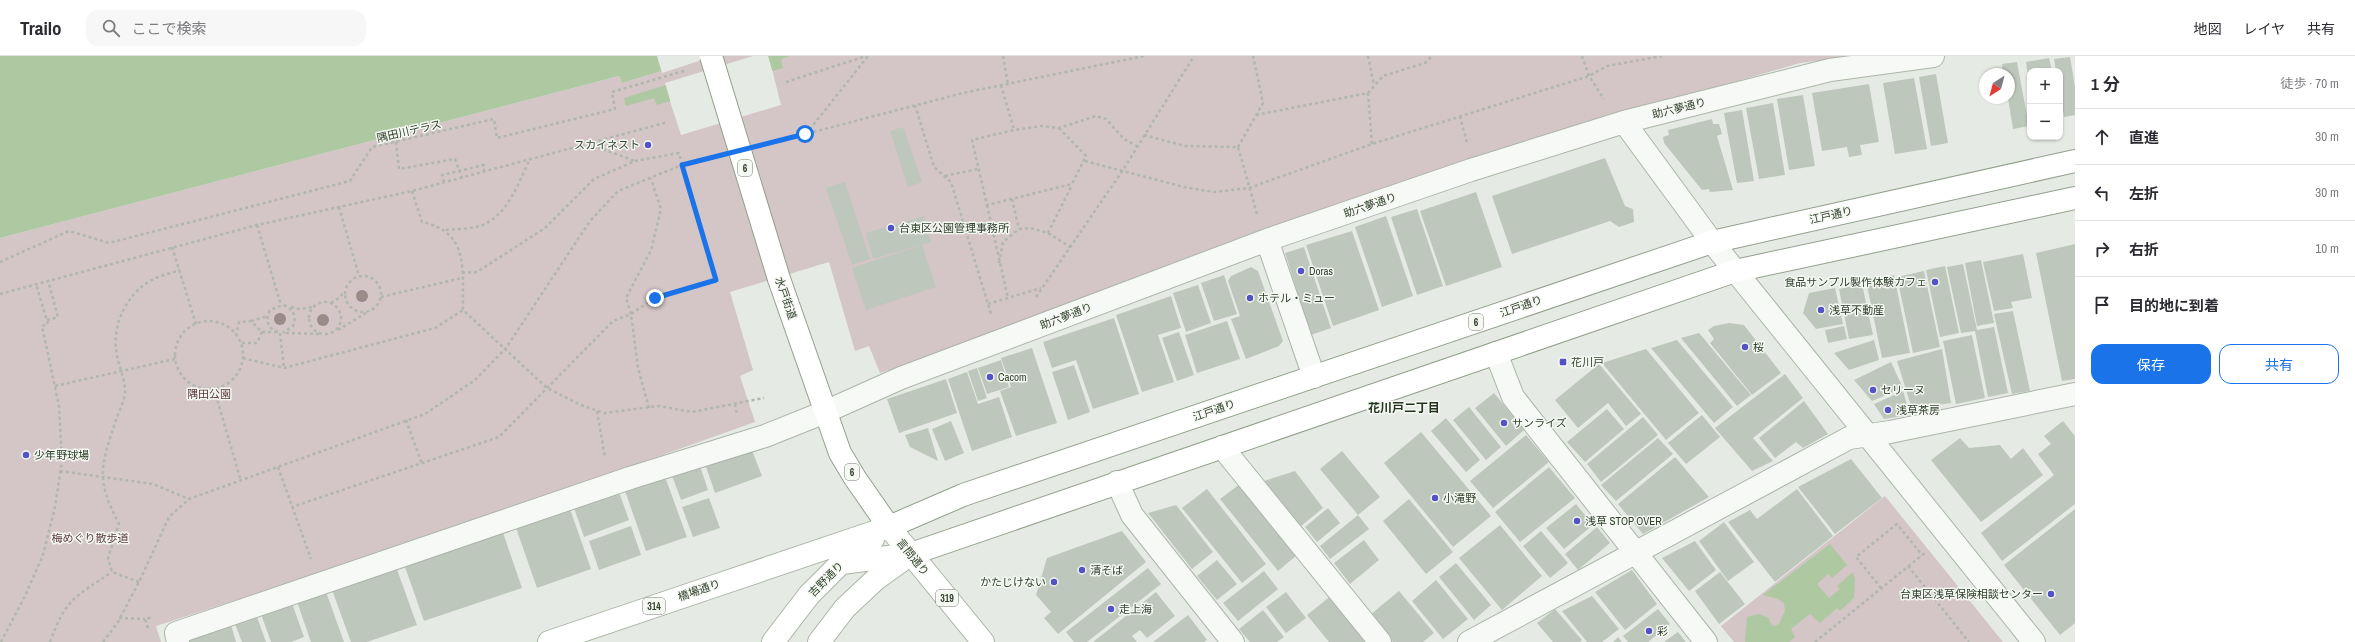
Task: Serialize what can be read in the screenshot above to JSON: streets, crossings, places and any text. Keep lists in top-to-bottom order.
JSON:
{
  "streets": {
    "main road": [
      "6",
      "江戸通り",
      "水戸街道",
      "言問通り",
      "吉野通り",
      "橋場通り",
      "319",
      "314"
    ],
    "street": ["助六夢通り"],
    "path": ["隅田川テラス"]
  },
  "crossings": [
    ["助六夢通り", "水戸街道"],
    ["江戸通り", "水戸街道"],
    ["江戸通り", "言問通り"],
    ["江戸通り", "吉野通り"],
    ["江戸通り", "橋場通り"],
    ["水戸街道", "言問通り"],
    ["水戸街道", "吉野通り"],
    ["水戸街道", "橋場通り"],
    ["言問通り", "吉野通り"],
    ["言問通り", "橋場通り"],
    ["吉野通り", "橋場通り"]
  ],
  "districts": ["花川戸二丁目"],
  "parks": ["隅田公園", "梅めぐり散歩道"],
  "places": {
    "other": [
      "スカイネスト",
      "台東区公園管理事務所",
      "Doras",
      "食品サンプル製作体験カフェ",
      "ホテル・ミュー",
      "浅草不動産",
      "桜",
      "Cacom",
      "セリーヌ",
      "浅草茶房",
      "サンライズ",
      "少年野球場",
      "小滝野",
      "浅草 STOP OVER",
      "清そば",
      "かたじけない",
      "台東区浅草保険相談センター",
      "走上海",
      "彩"
    ],
    "transit": ["花川戸"]
  },
  "north": "bottom left",
  "page": {
    "header": "Trailo",
    "search": "ここで検索",
    "nav": ["地図", "レイヤ", "共有"],
    "heading": ["1 分", "徒歩 · 70 m"],
    "map_buttons": ["+", "−"],
    "list": [
      ["直進", "30 m"],
      ["左折", "30 m"],
      ["右折", "10 m"],
      "目的地に到着"
    ],
    "buttons": ["保存", "共有"]
  }
}
